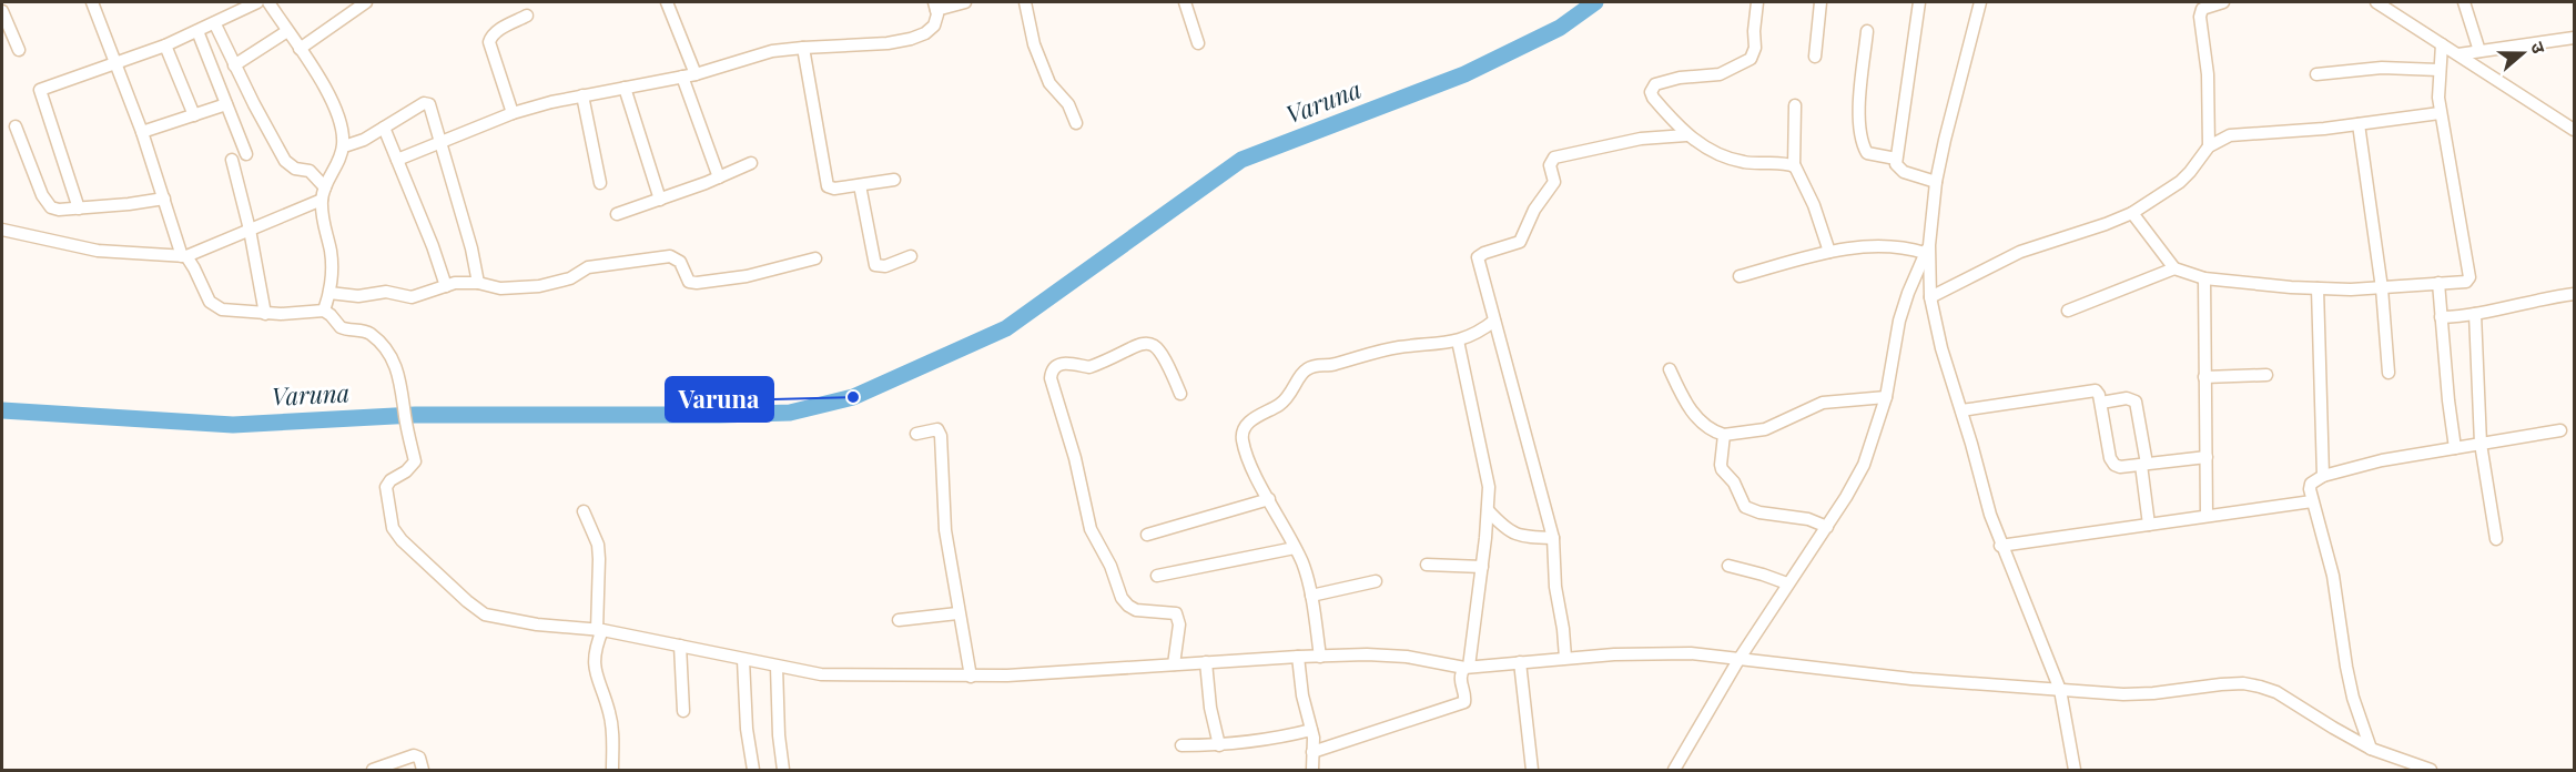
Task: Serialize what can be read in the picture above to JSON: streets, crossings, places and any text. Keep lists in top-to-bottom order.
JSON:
{
  "water": ["Varuna"],
  "places": ["Varuna"],
  "north": "right"
}
